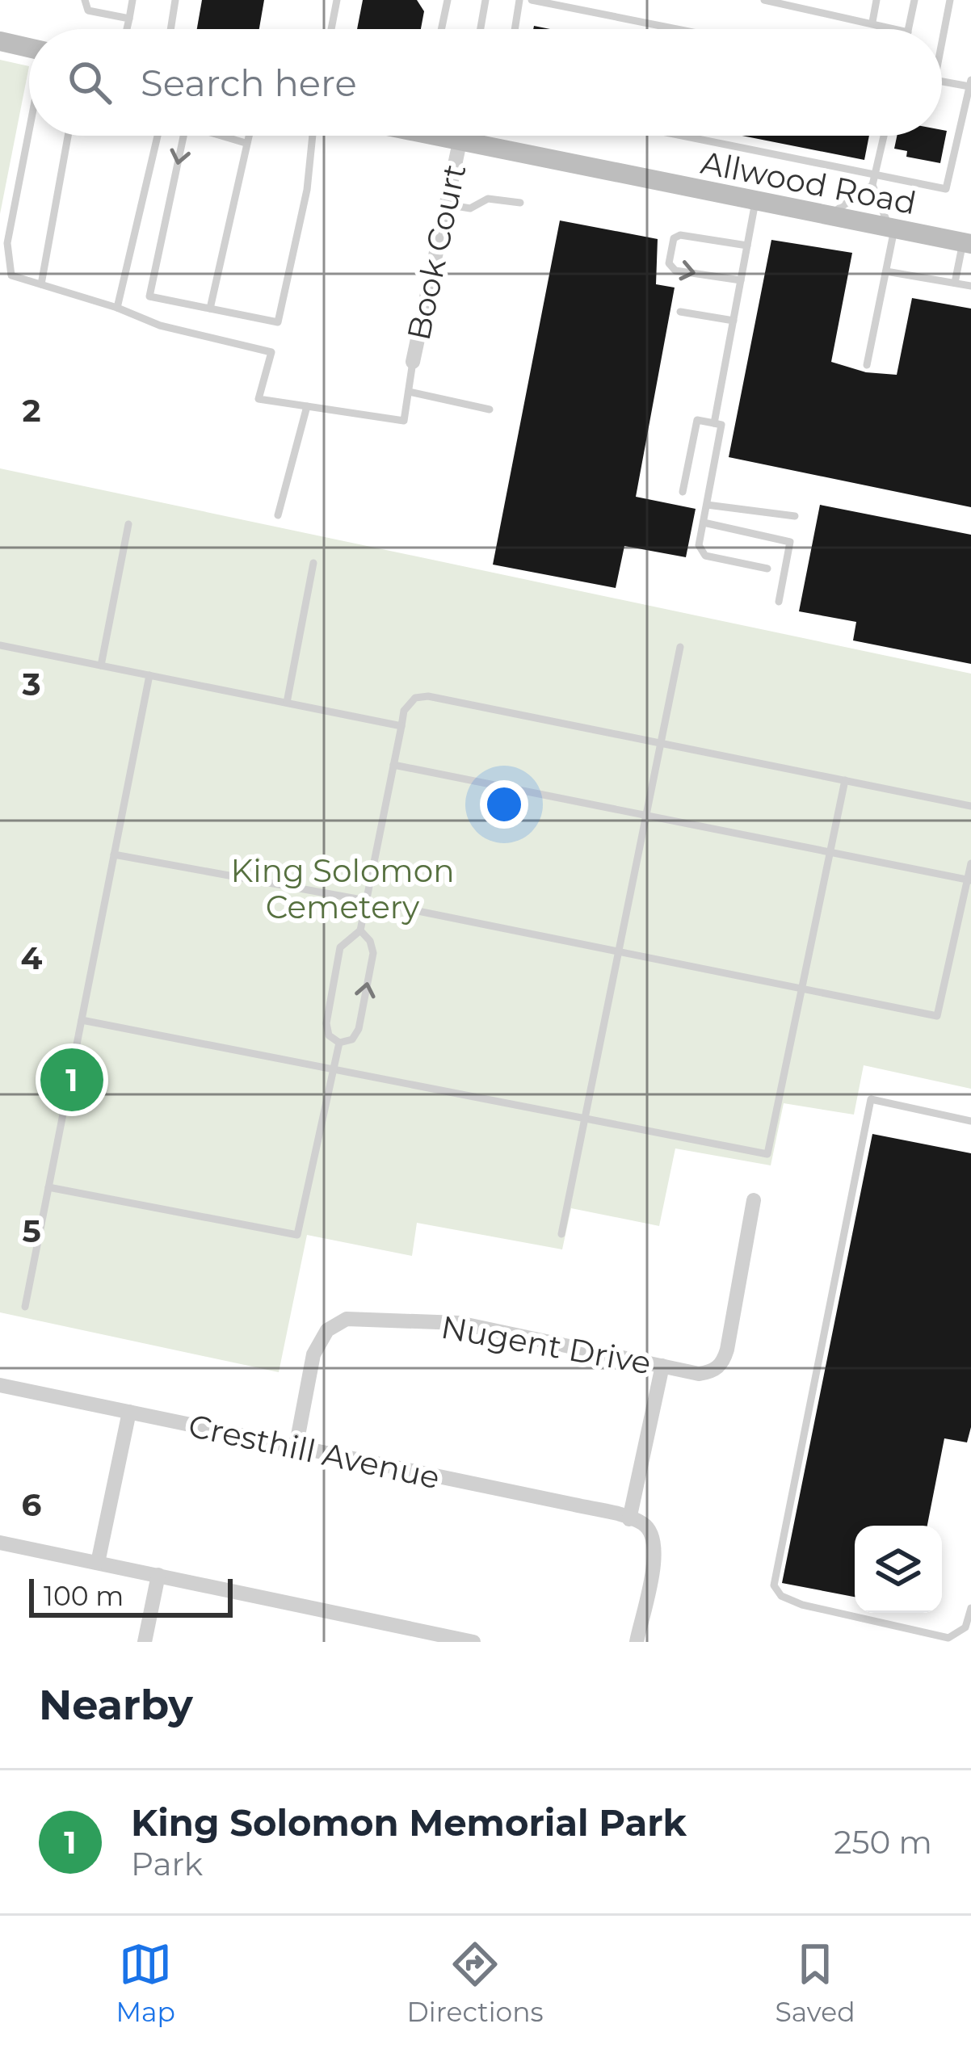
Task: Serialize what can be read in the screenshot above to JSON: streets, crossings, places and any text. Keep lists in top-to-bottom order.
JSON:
{
  "streets": {
    "main road": ["Allwood Road"],
    "street": ["Book Court", "Nugent Drive", "Cresthill Avenue"]
  },
  "crossings": [
    ["Allwood Road", "Book Court"],
    ["Nugent Drive", "Cresthill Avenue"]
  ],
  "parks": ["King Solomon Cemetery"],
  "scale_bar": "100 m",
  "page": {
    "search": "Search here",
    "pins": "1",
    "scale": "100 m",
    "heading": "Nearby",
    "list": [
      {
        "mark": "1",
        "name": "King Solomon Memorial Park",
        "note": "Park",
        "value": "250 m"
      }
    ],
    "nav": ["Map", "Directions", "Saved"]
  },
  "grid": {
    "rows": [
      "2",
      "3",
      "4",
      "5",
      "6"
    ]
  }
}
